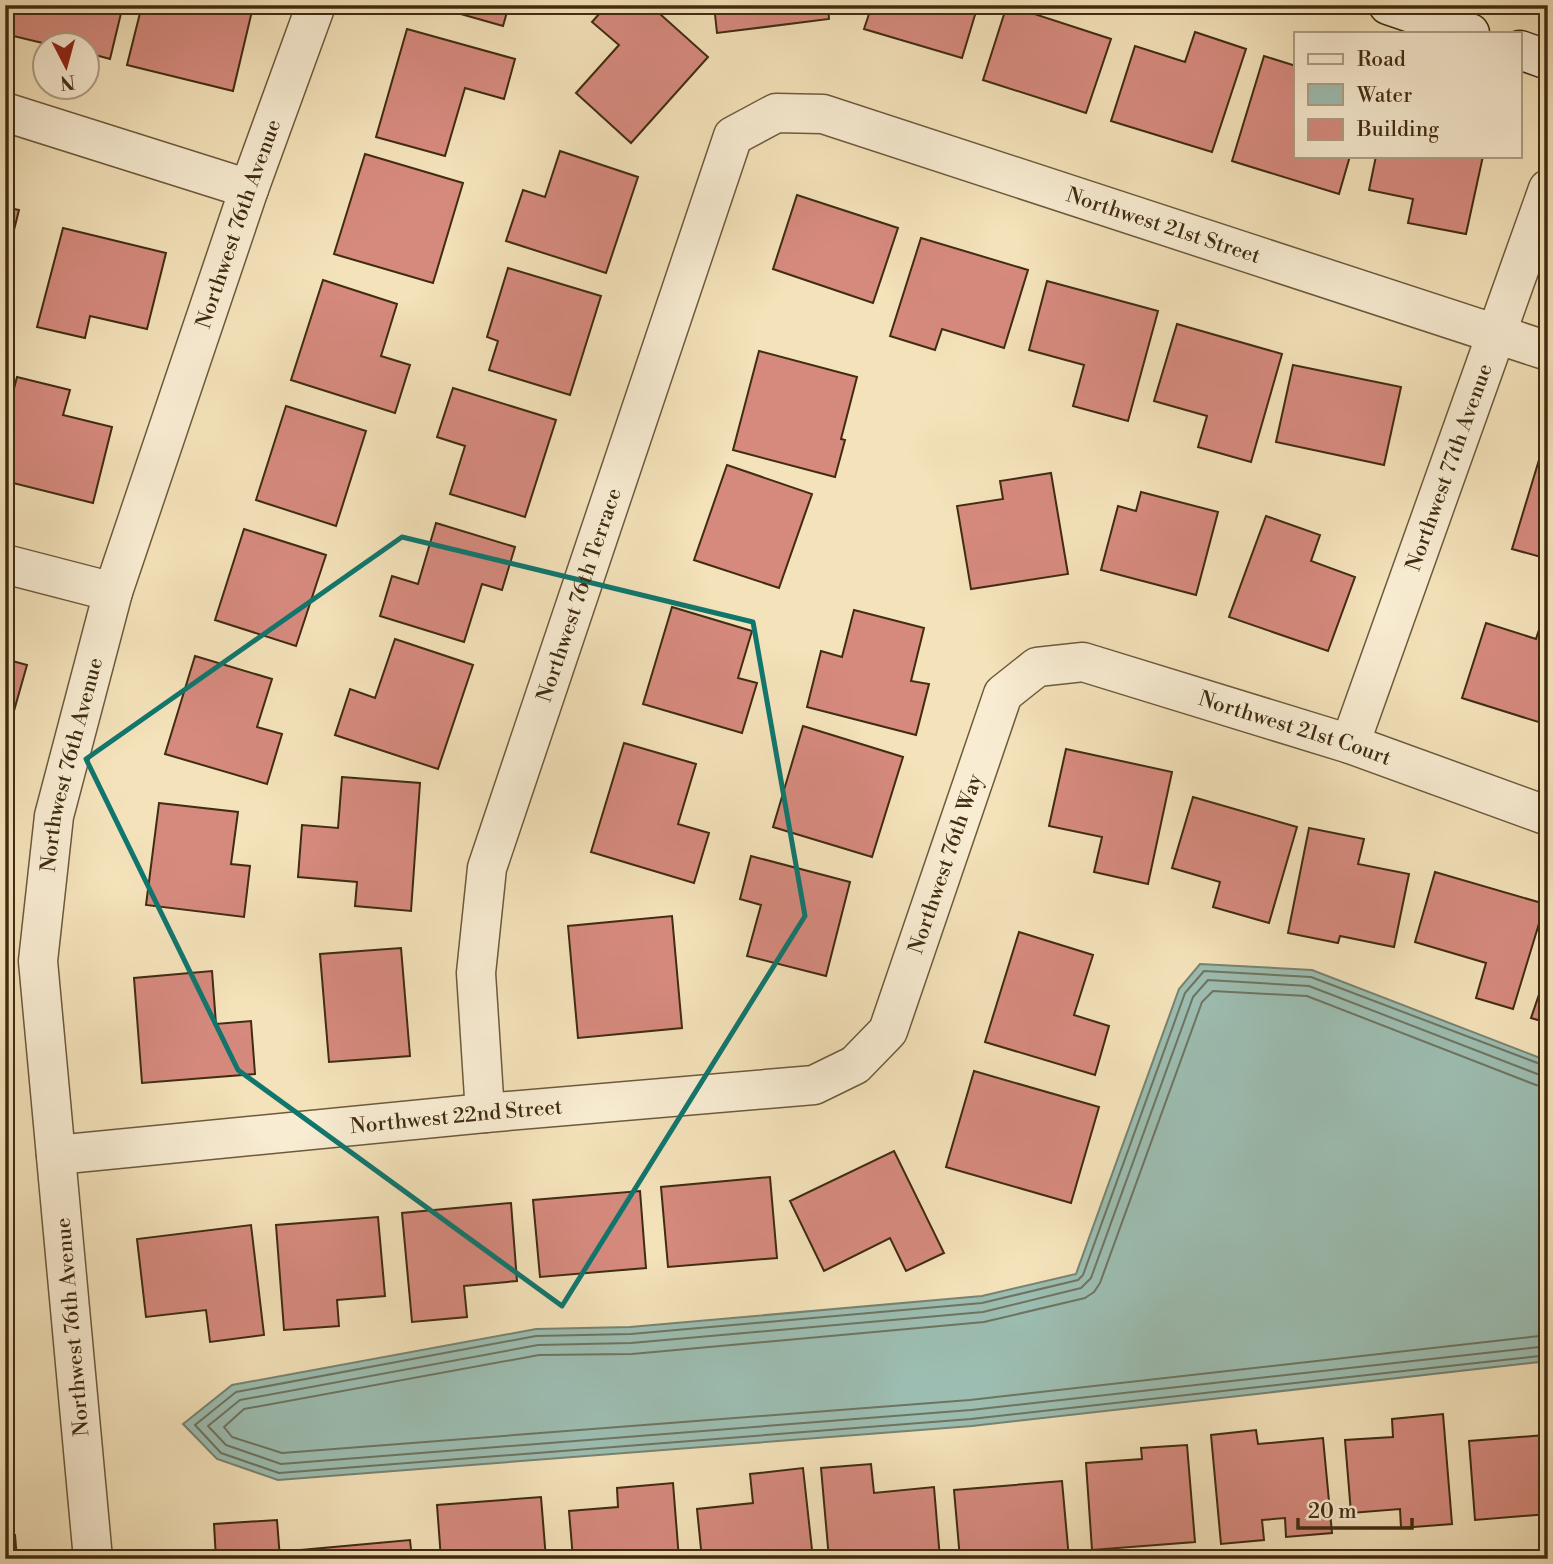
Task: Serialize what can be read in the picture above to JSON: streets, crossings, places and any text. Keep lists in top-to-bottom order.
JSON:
{
  "streets": {
    "street": [
      "Northwest 76th Avenue",
      "Northwest 21st Street",
      "Northwest 77th Avenue",
      "Northwest 76th Terrace",
      "Northwest 21st Court",
      "Northwest 76th Way",
      "Northwest 22nd Street"
    ]
  },
  "crossings": [
    ["Northwest 76th Avenue", "Northwest 22nd Street"],
    ["Northwest 21st Street", "Northwest 77th Avenue"],
    ["Northwest 21st Street", "Northwest 76th Terrace"],
    ["Northwest 77th Avenue", "Northwest 21st Court"],
    ["Northwest 76th Terrace", "Northwest 22nd Street"],
    ["Northwest 21st Court", "Northwest 76th Way"],
    ["Northwest 76th Way", "Northwest 22nd Street"]
  ],
  "legend": ["Road", "Water", "Building"],
  "scale_bar": "20 m",
  "north": "bottom"
}
